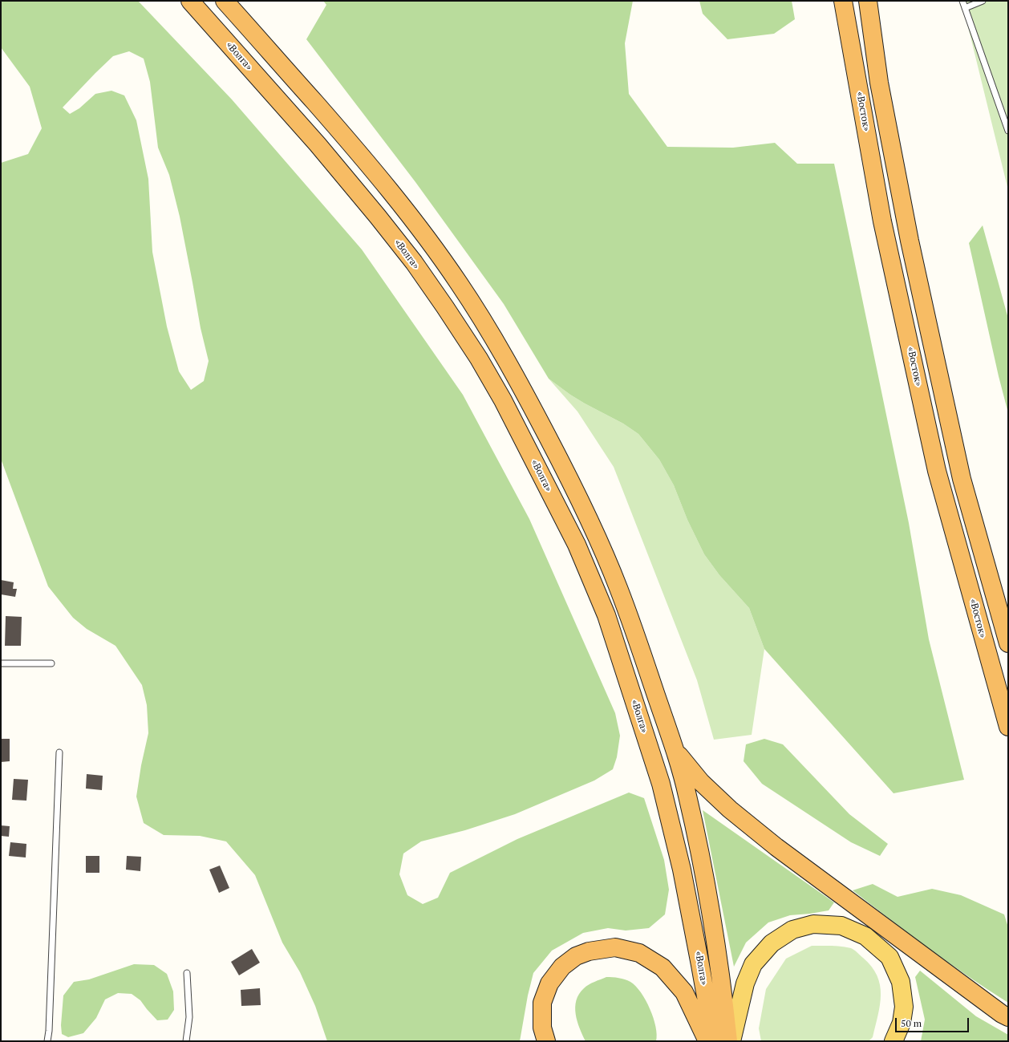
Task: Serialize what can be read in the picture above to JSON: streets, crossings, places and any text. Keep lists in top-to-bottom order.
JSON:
{
  "streets": {
    "highway": ["«Волга»", "«Восток»"]
  },
  "scale_bar": "50 m"
}
